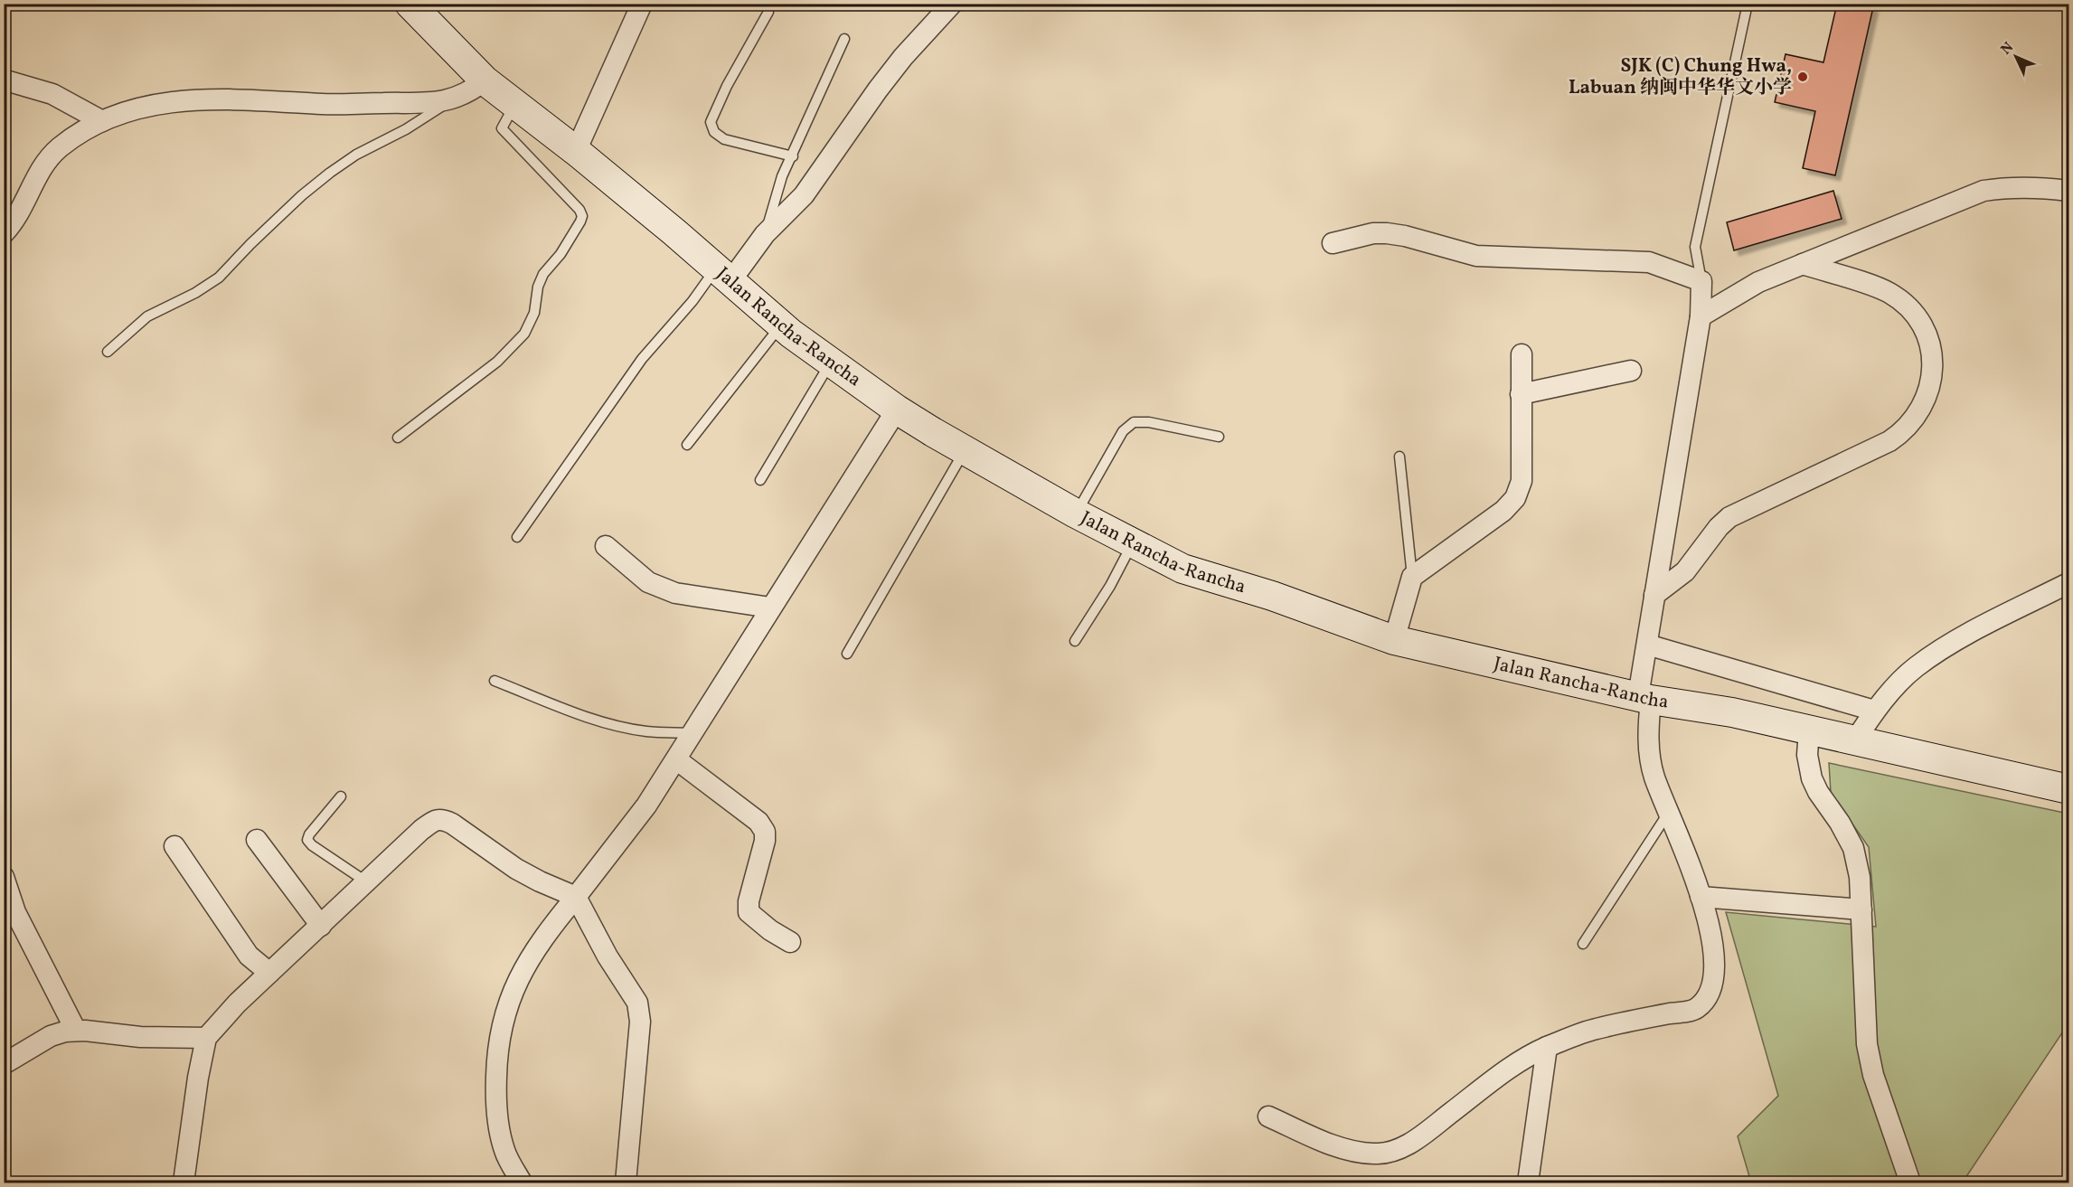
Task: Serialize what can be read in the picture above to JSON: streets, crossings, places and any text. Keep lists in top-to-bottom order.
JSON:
{
  "streets": {
    "main road": ["Jalan Rancha-Rancha"]
  },
  "places": ["SJK (C) Chung Hwa, Labuan 纳闽中华华文小学"],
  "north": "top left"
}
